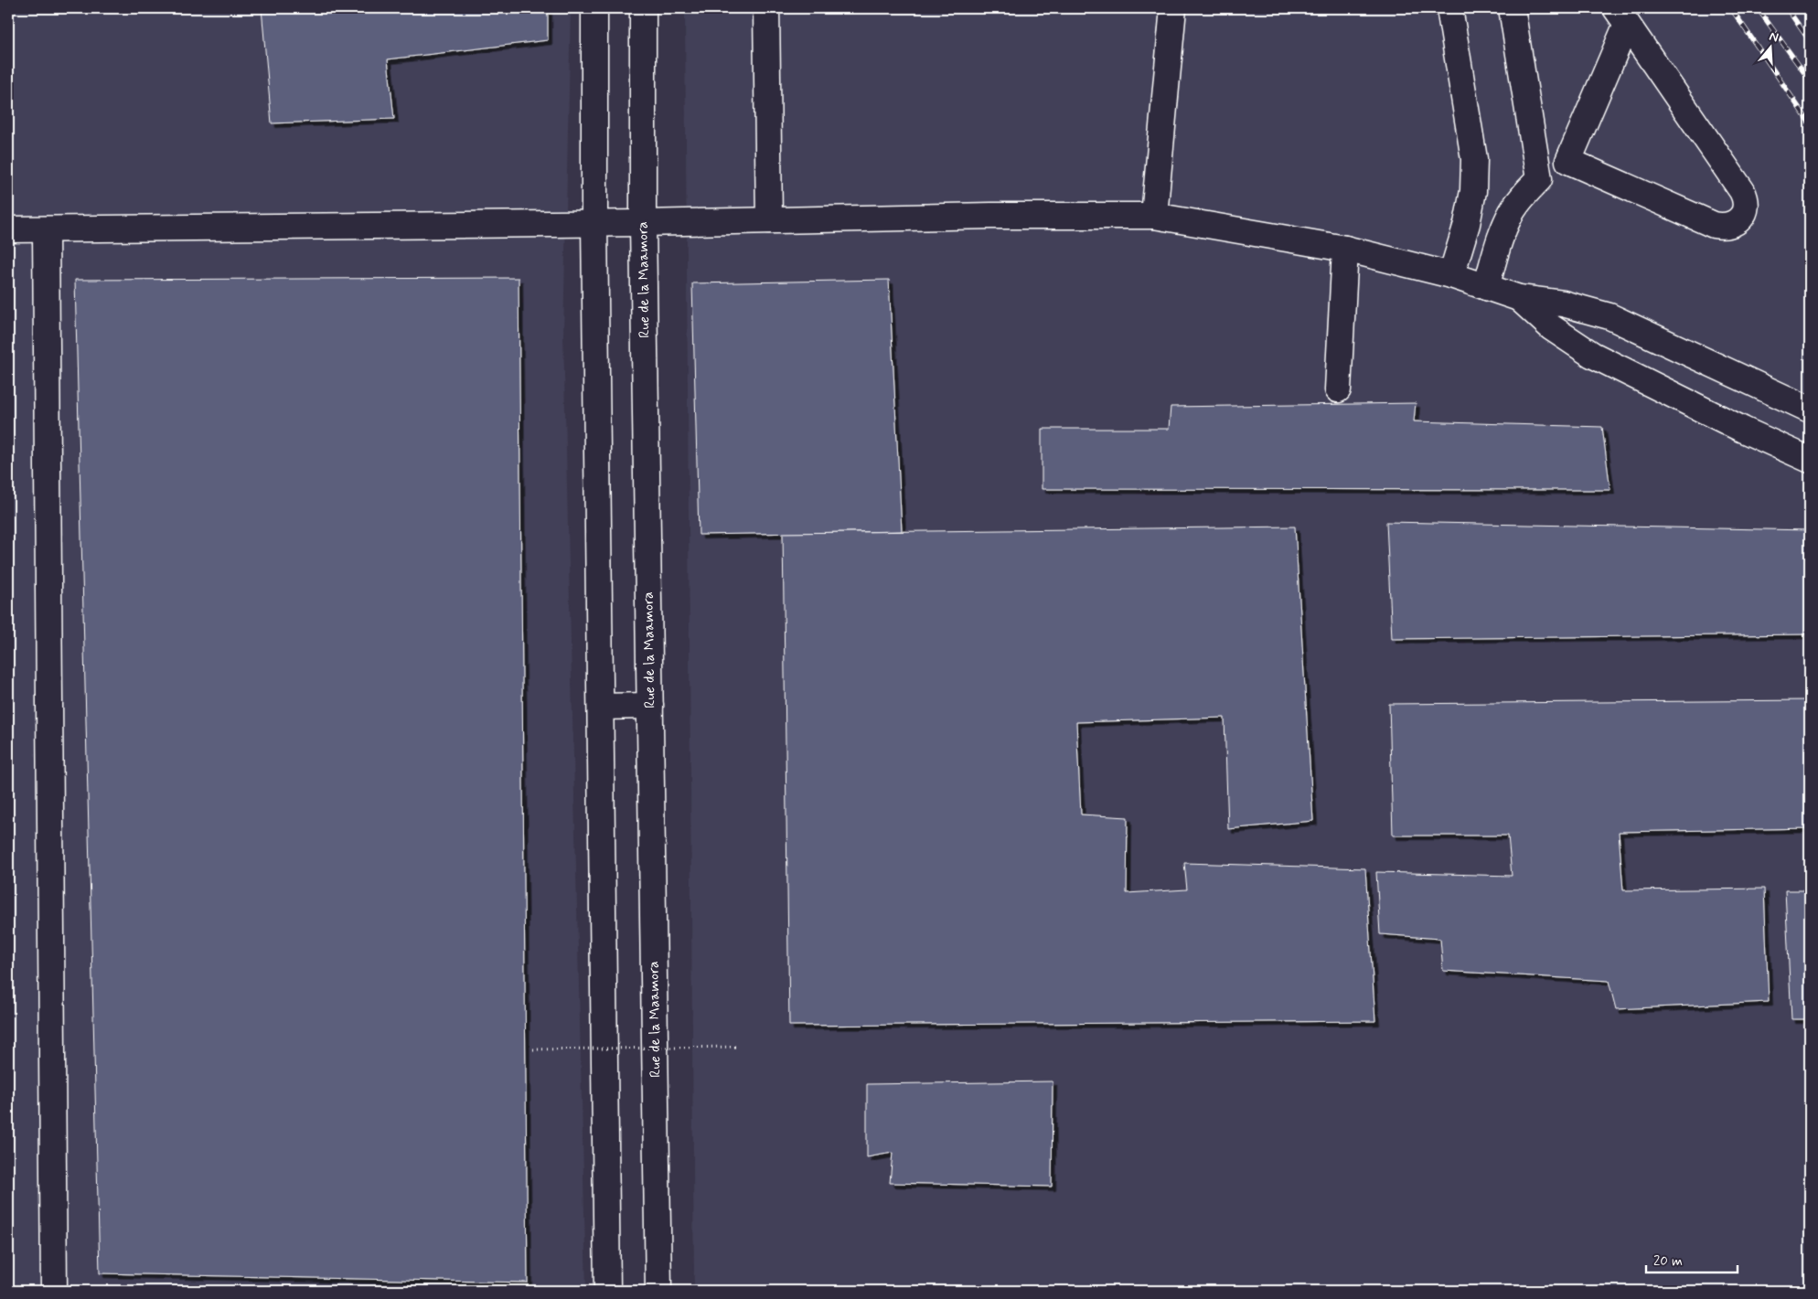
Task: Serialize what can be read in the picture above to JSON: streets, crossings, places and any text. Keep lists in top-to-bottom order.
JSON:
{
  "streets": {
    "street": ["Rue de la Maamora"]
  },
  "scale_bar": "20 m",
  "north": "top"
}
